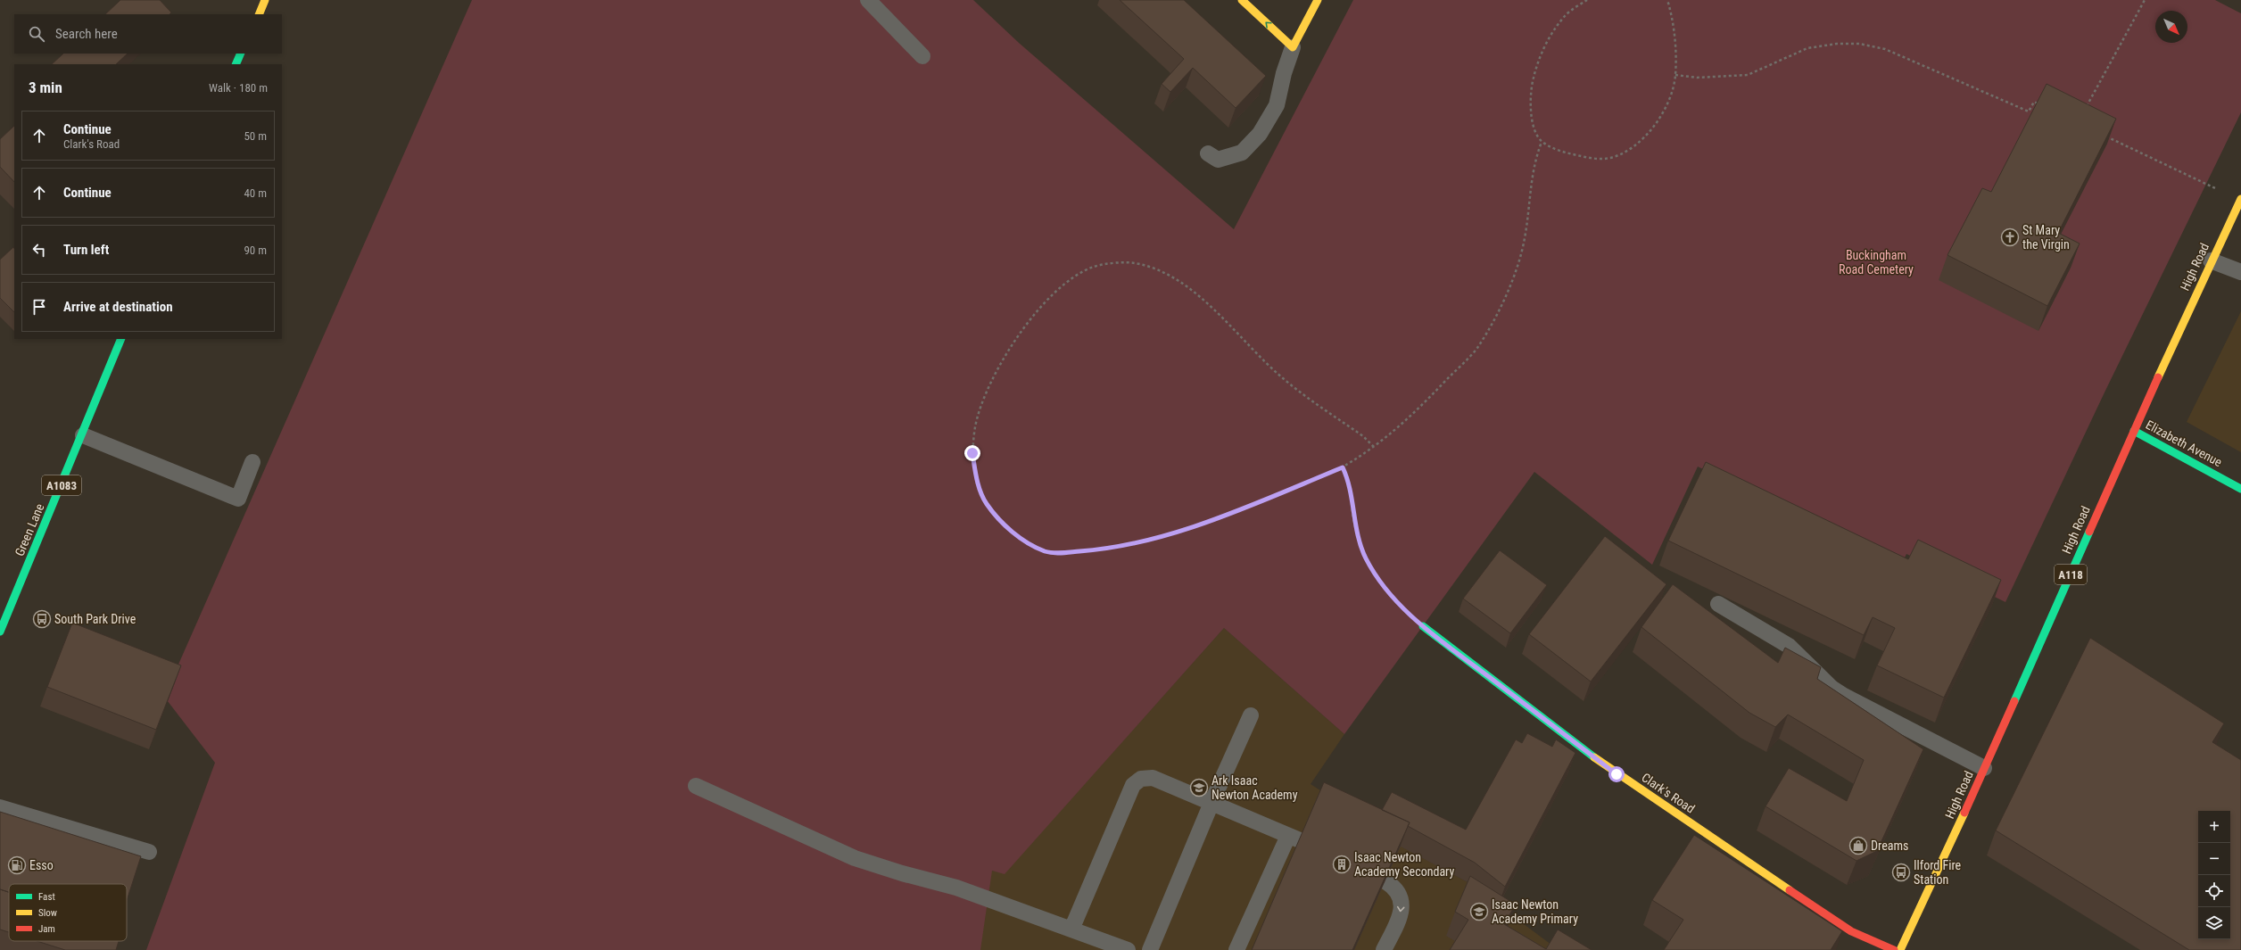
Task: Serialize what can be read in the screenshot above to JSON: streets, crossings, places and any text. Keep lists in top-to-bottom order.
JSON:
{
  "streets": {
    "main road": [
      "High Road",
      "Elizabeth Avenue",
      "A1083",
      "Green Lane",
      "A118",
      "Clark's Road"
    ]
  },
  "crossings": [
    ["High Road", "Elizabeth Avenue"]
  ],
  "parks": ["Buckingham Road Cemetery"],
  "places": {
    "church": ["St Mary the Virgin"],
    "bus stop": ["South Park Drive", "Ilford Fire Station"],
    "school or university": ["Ark Isaac Newton Academy", "Isaac Newton Academy Primary"],
    "shop": ["Dreams"],
    "building": ["Isaac Newton Academy Secondary"],
    "fuel station": ["Esso"]
  },
  "legend": ["Fast", "Slow", "Jam"],
  "north": "bottom right",
  "page": {
    "search": "Search here",
    "heading": ["3 min", "Walk · 180 m"],
    "list": [
      ["Continue", "Clark's Road", "50 m"],
      ["Continue", "40 m"],
      ["Turn left", "90 m"],
      "Arrive at destination"
    ],
    "map_buttons": ["+", "−"]
  }
}
